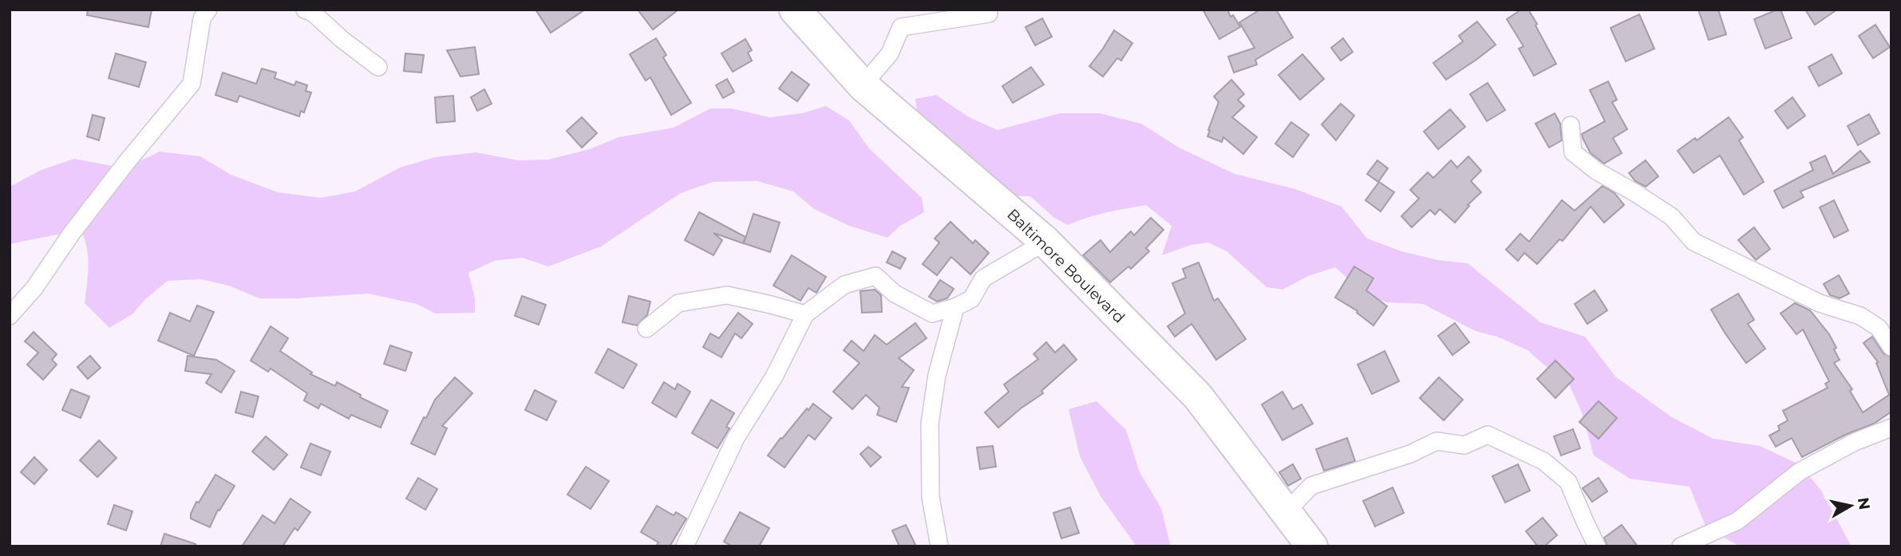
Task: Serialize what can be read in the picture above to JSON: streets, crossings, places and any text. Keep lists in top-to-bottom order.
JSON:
{
  "streets": {
    "highway": ["Baltimore Boulevard"]
  },
  "north": "right"
}
